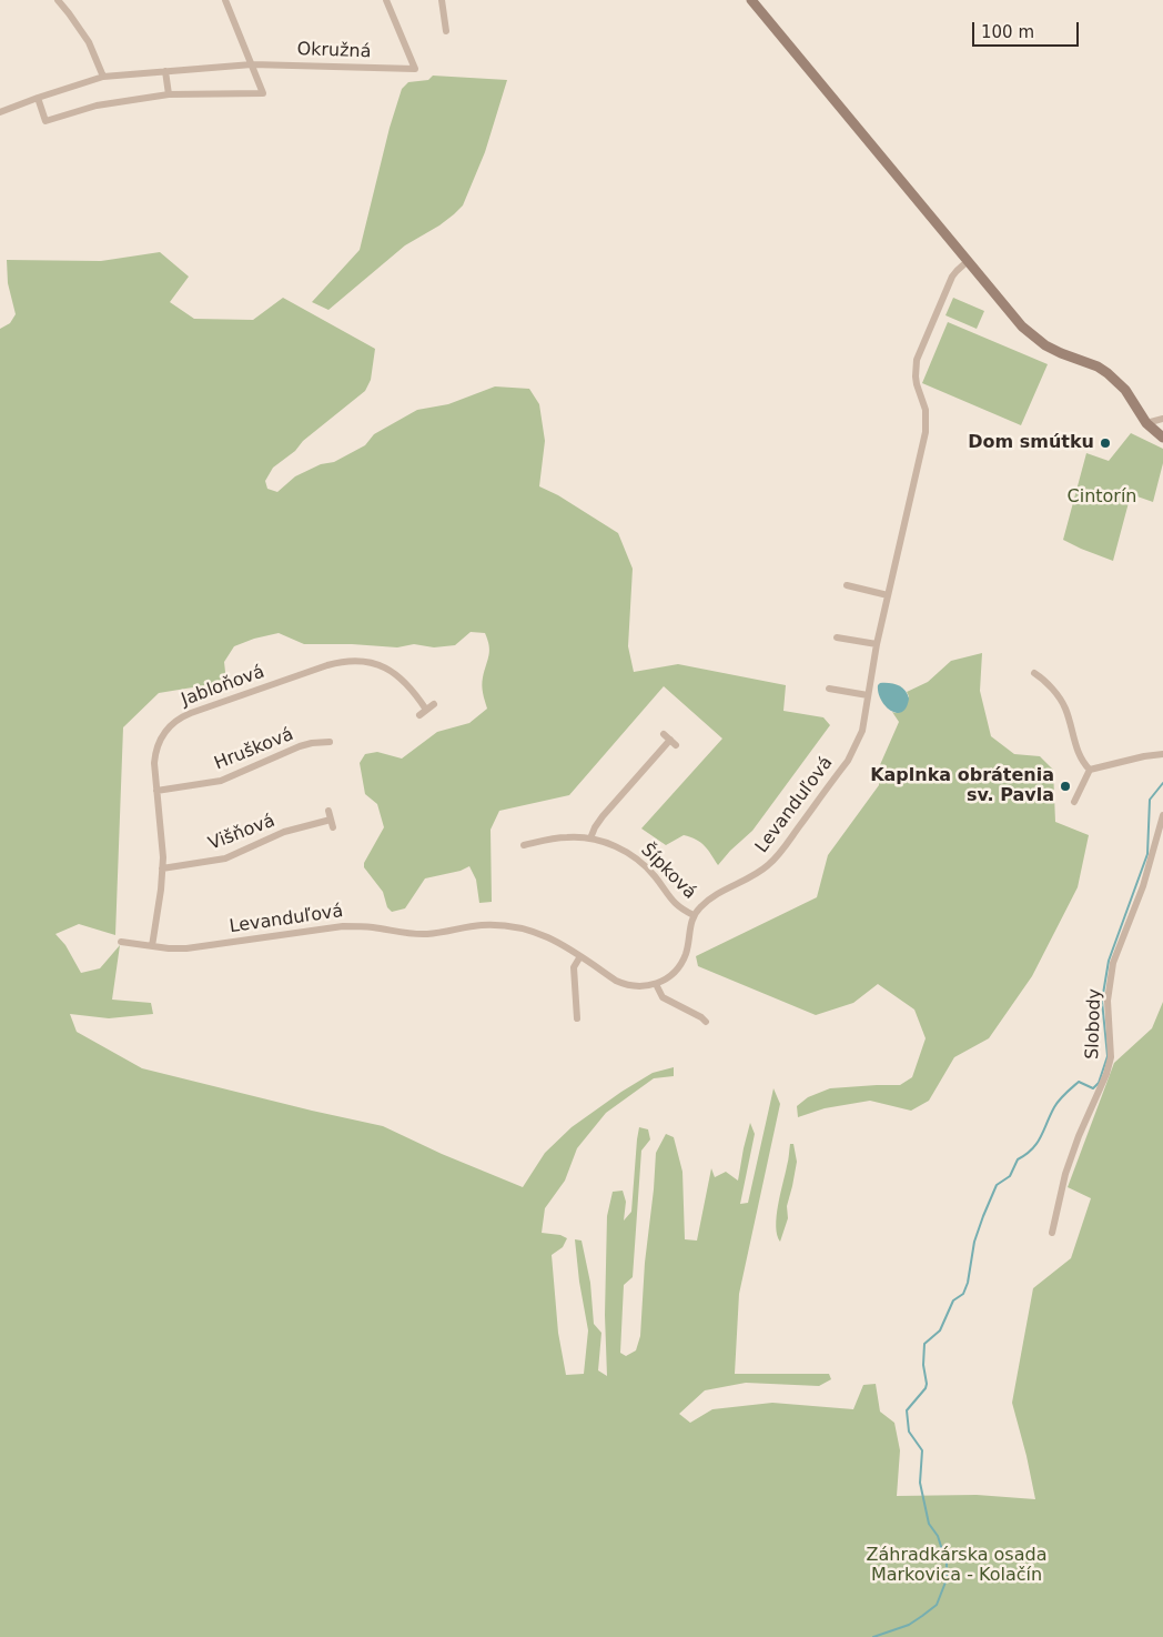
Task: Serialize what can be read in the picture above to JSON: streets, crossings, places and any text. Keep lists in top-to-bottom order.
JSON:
{
  "streets": {
    "street": [
      "Okružná",
      "Jabloňová",
      "Hrušková",
      "Levanduľová",
      "Višňová",
      "Šípková",
      "Slobody"
    ]
  },
  "crossings": [
    ["Jabloňová", "Hrušková"],
    ["Jabloňová", "Levanduľová"],
    ["Jabloňová", "Višňová"],
    ["Levanduľová", "Šípková"]
  ],
  "parks": ["Cintorín", "Záhradkárska osada Markovica - Kolačín"],
  "places": ["Dom smútku", "Kaplnka obrátenia sv. Pavla"],
  "scale_bar": "100 m"
}
